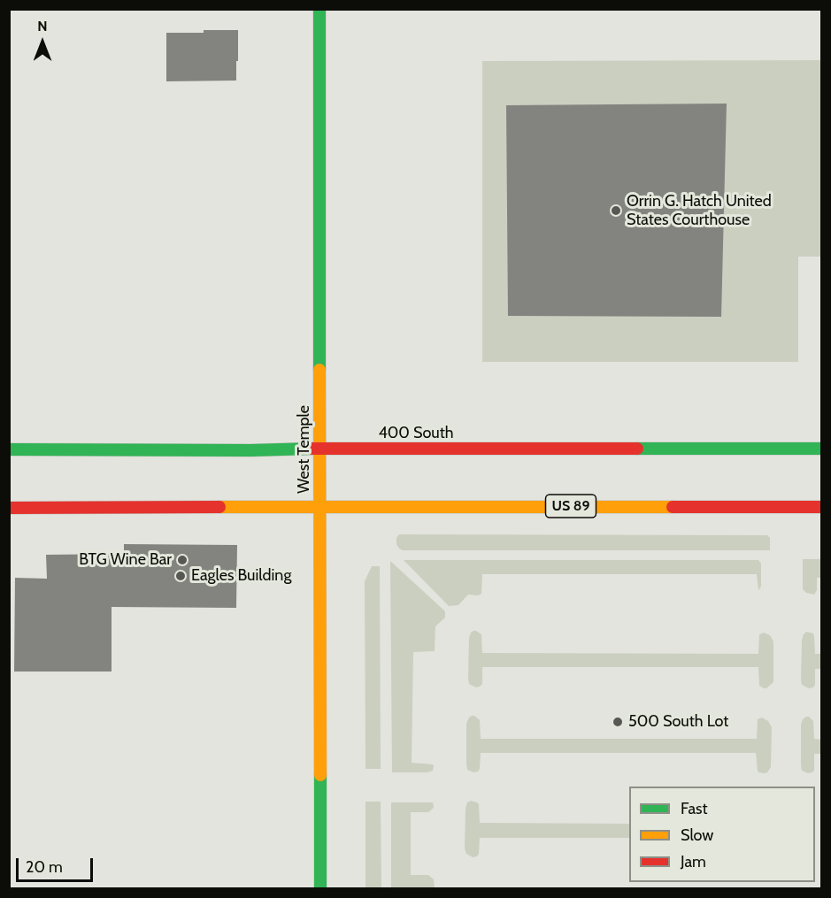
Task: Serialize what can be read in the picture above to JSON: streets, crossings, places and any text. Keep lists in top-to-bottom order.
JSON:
{
  "streets": {
    "main road": ["400 South", "West Temple", "US 89"]
  },
  "crossings": [
    ["400 South", "West Temple"],
    ["West Temple", "US 89"]
  ],
  "places": [
    "Orrin G. Hatch United States Courthouse",
    "BTG Wine Bar",
    "Eagles Building",
    "500 South Lot"
  ],
  "legend": ["Fast", "Slow", "Jam"],
  "scale_bar": "20 m",
  "north": "top"
}
